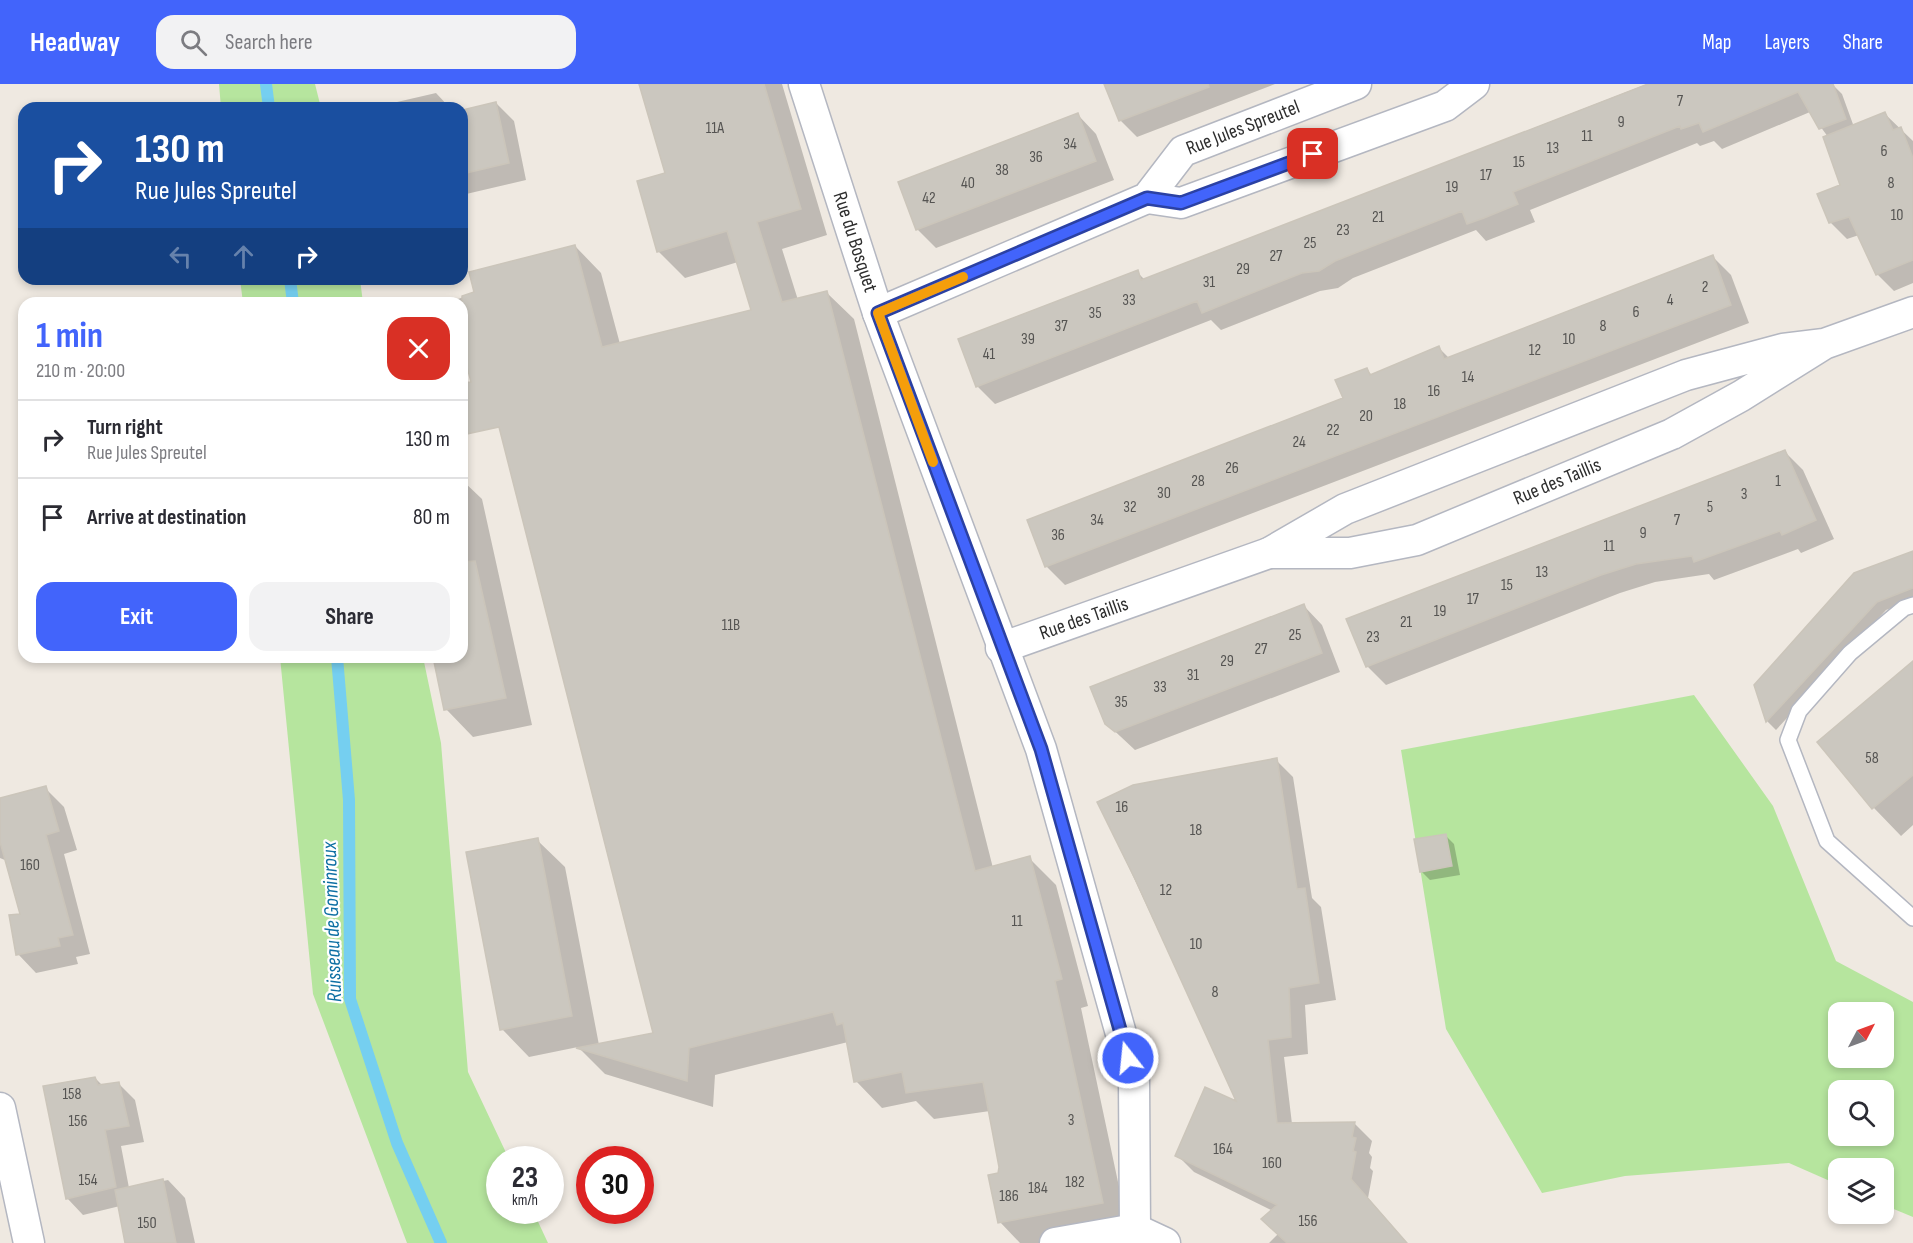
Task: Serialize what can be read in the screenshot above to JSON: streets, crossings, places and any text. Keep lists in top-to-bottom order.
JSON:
{
  "streets": {
    "street": ["Rue Jules Spreutel", "Rue du Bosquet", "Rue des Taillis"]
  },
  "crossings": [
    ["Rue Jules Spreutel", "Rue du Bosquet"],
    ["Rue du Bosquet", "Rue des Taillis"]
  ],
  "water": ["Ruisseau de Gominroux"],
  "house_numbers": [
    "7",
    "9",
    "11A",
    "11",
    "34",
    "13",
    "6",
    "36",
    "15",
    "38",
    "17",
    "40",
    "8",
    "19",
    "42",
    "10",
    "21",
    "23",
    "25",
    "27",
    "29",
    "31",
    "2",
    "33",
    "4",
    "6",
    "35",
    "37",
    "8",
    "39",
    "10",
    "12",
    "41",
    "14",
    "16",
    "18",
    "20",
    "22",
    "24",
    "26",
    "28",
    "1",
    "30",
    "3",
    "32",
    "5",
    "34",
    "7",
    "9",
    "36",
    "11",
    "13",
    "15",
    "17",
    "19",
    "21",
    "11B",
    "25",
    "23",
    "27",
    "29",
    "31",
    "33",
    "35",
    "58",
    "16",
    "18",
    "160",
    "12",
    "11",
    "10",
    "8",
    "158",
    "3",
    "156",
    "164",
    "160",
    "154",
    "182",
    "184",
    "186",
    "156",
    "150"
  ],
  "north": "top right",
  "page": {
    "header": "Headway",
    "search": "Search here",
    "nav": ["Map", "Layers", "Share"],
    "turn": ["130 m", "Rue Jules Spreutel"],
    "heading": ["1 min", "210 m · 20:00"],
    "list": [
      {
        "name": "Turn right",
        "note": "Rue Jules Spreutel",
        "value": "130 m"
      },
      {
        "name": "Arrive at destination",
        "value": "80 m"
      }
    ],
    "buttons": ["Exit", "Share"],
    "speed": "23 km/h",
    "limit": "30"
  }
}
